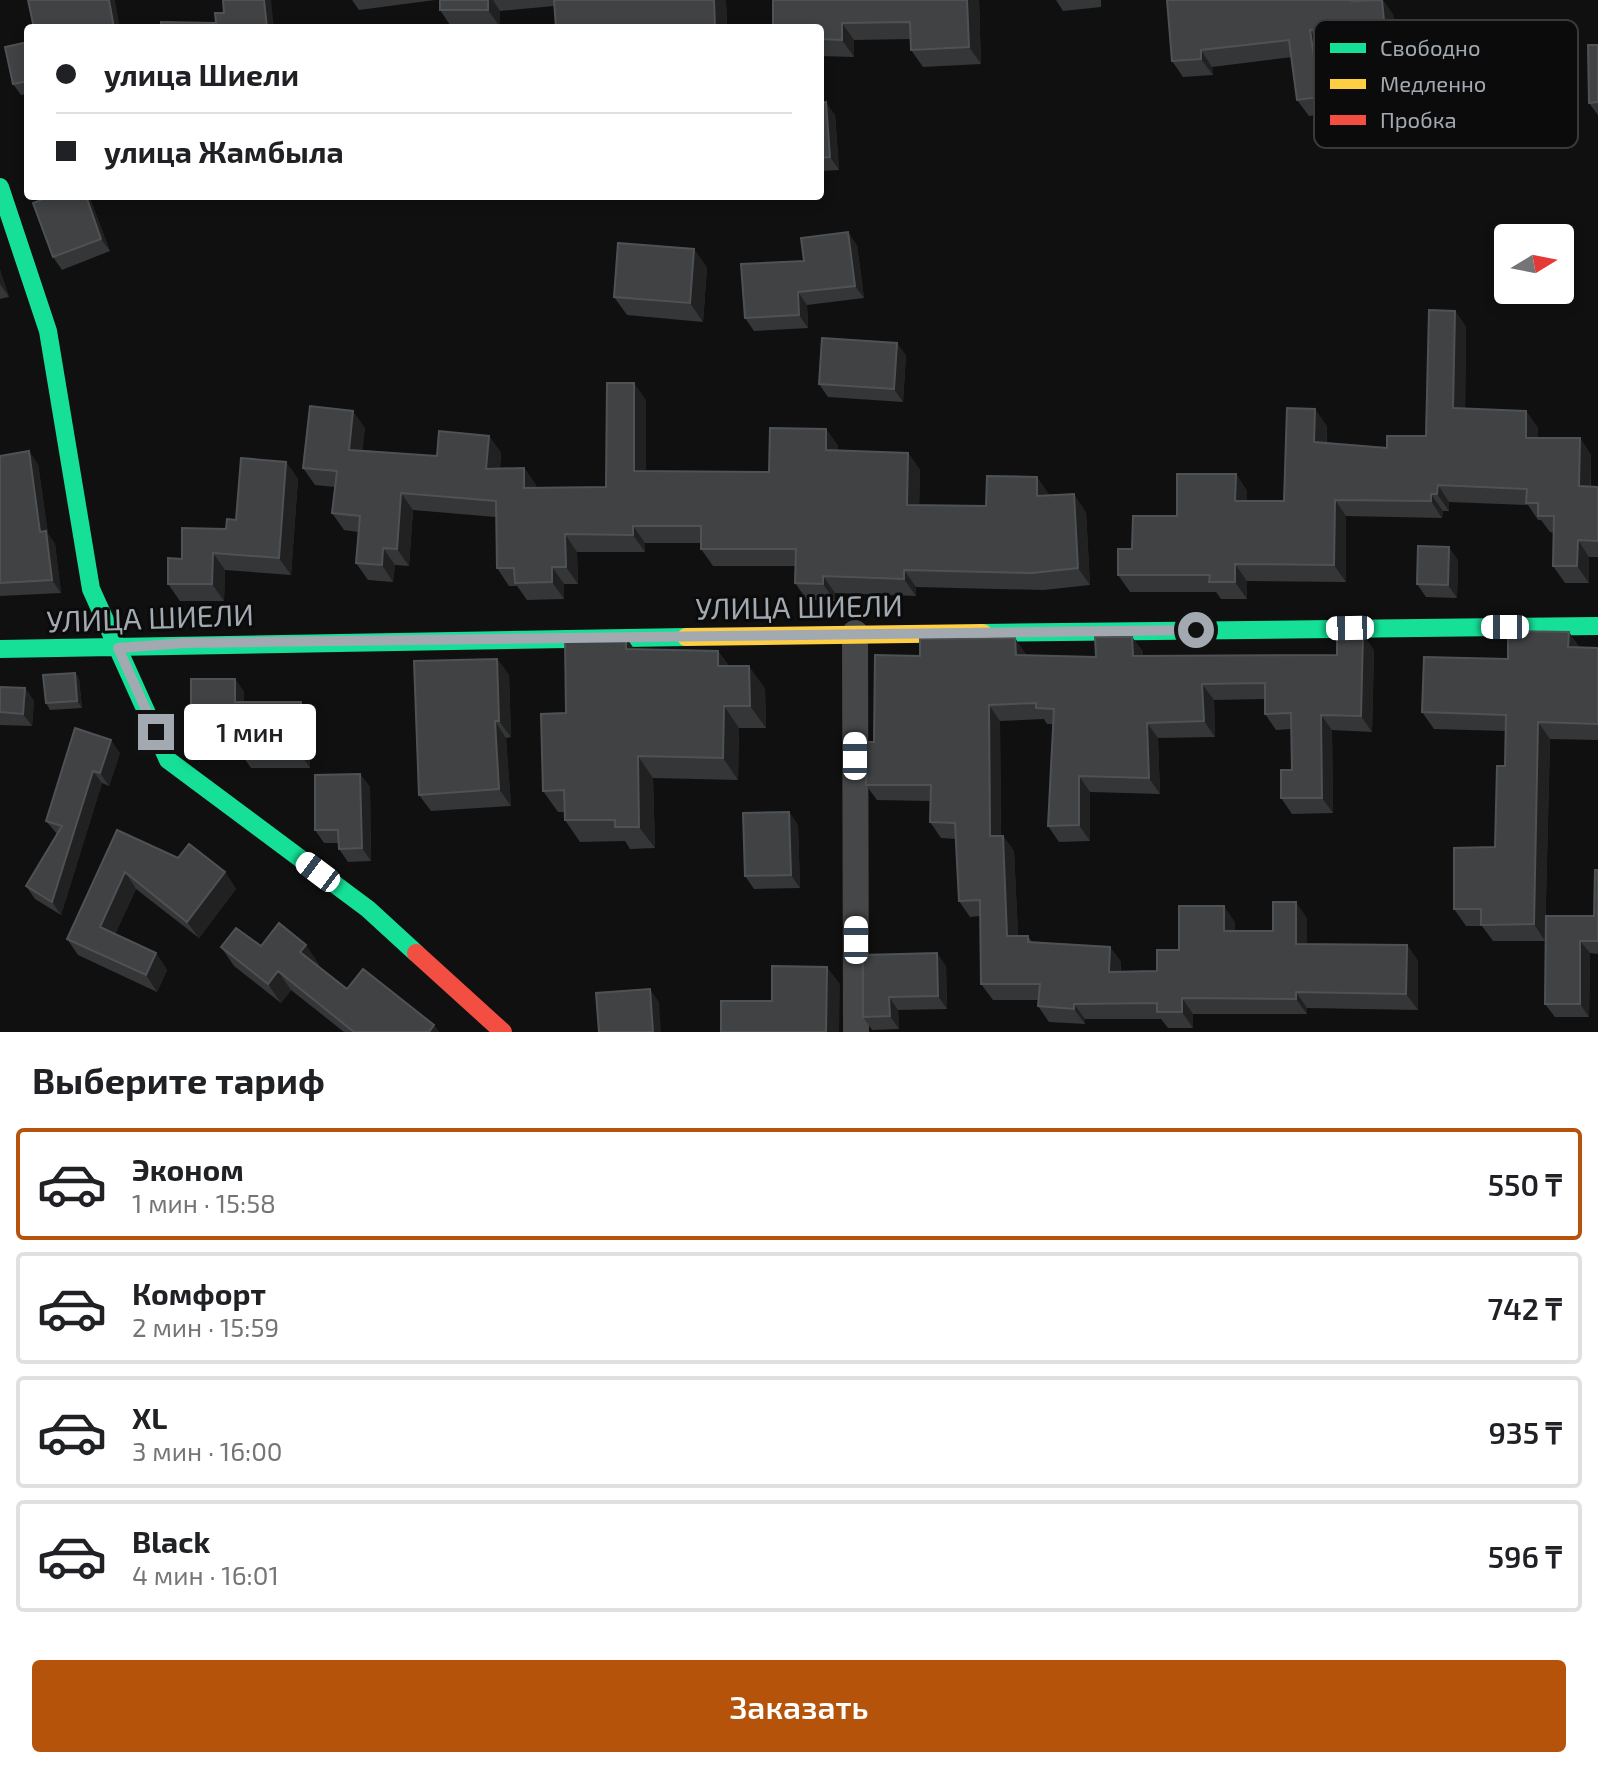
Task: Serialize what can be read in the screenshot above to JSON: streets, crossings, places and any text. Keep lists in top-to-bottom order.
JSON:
{
  "streets": {
    "street": ["УЛИЦА ШИЕЛИ"]
  },
  "legend": ["Свободно", "Медленно", "Пробка"],
  "north": "right",
  "page": {
    "banner": ["улица Шиели", "улица Жамбыла"],
    "bubble": "1 мин",
    "heading": "Выберите тариф",
    "list": [
      {
        "name": "Эконом",
        "note": "1 мин · 15:58",
        "value": "550 ₸"
      },
      {
        "name": "Комфорт",
        "note": "2 мин · 15:59",
        "value": "742 ₸"
      },
      {
        "name": "XL",
        "note": "3 мин · 16:00",
        "value": "935 ₸"
      },
      {
        "name": "Black",
        "note": "4 мин · 16:01",
        "value": "596 ₸"
      }
    ],
    "buttons": "Заказать"
  }
}
